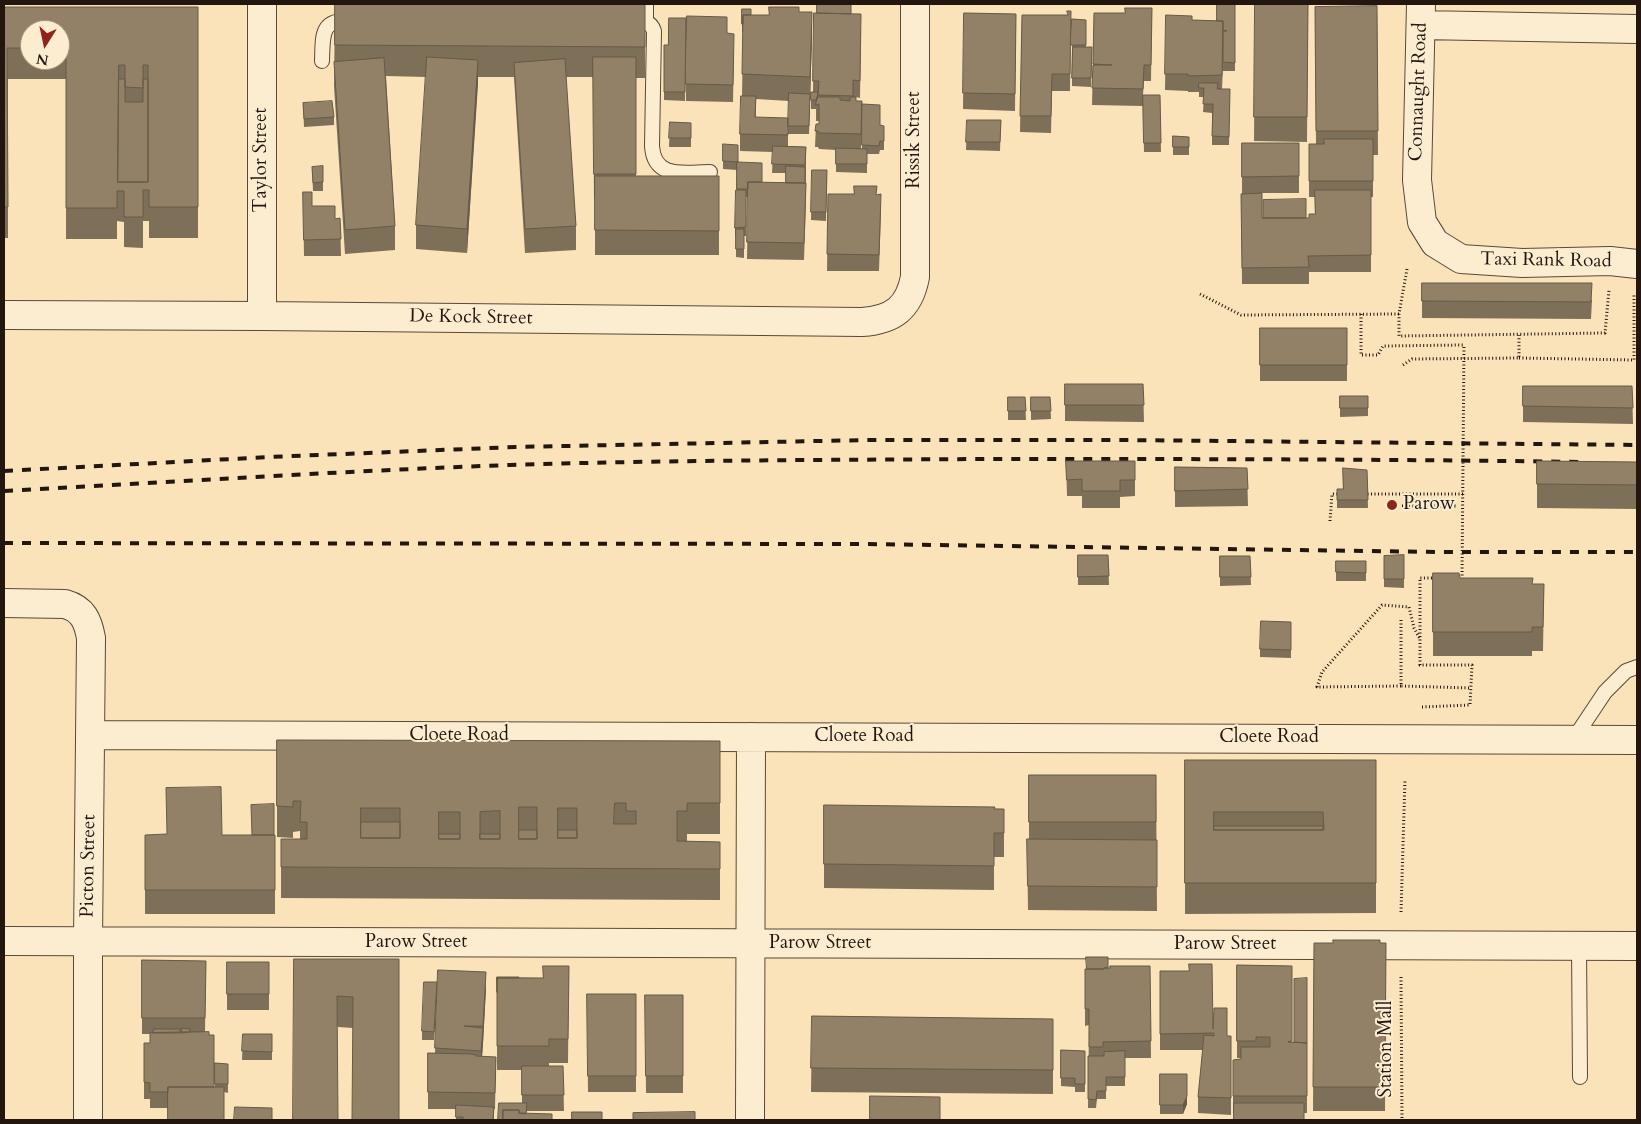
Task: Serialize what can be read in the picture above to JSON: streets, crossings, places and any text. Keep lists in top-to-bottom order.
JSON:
{
  "streets": {
    "street": [
      "Connaught Road",
      "Rissik Street",
      "Taylor Street",
      "Taxi Rank Road",
      "De Kock Street",
      "Cloete Road",
      "Picton Street",
      "Parow Street"
    ],
    "path": ["Station Mall"]
  },
  "crossings": [
    ["Connaught Road", "Taxi Rank Road"],
    ["Rissik Street", "De Kock Street"],
    ["Taylor Street", "De Kock Street"],
    ["Cloete Road", "Picton Street"],
    ["Picton Street", "Parow Street"]
  ],
  "places": ["Parow"],
  "north": "bottom"
}
